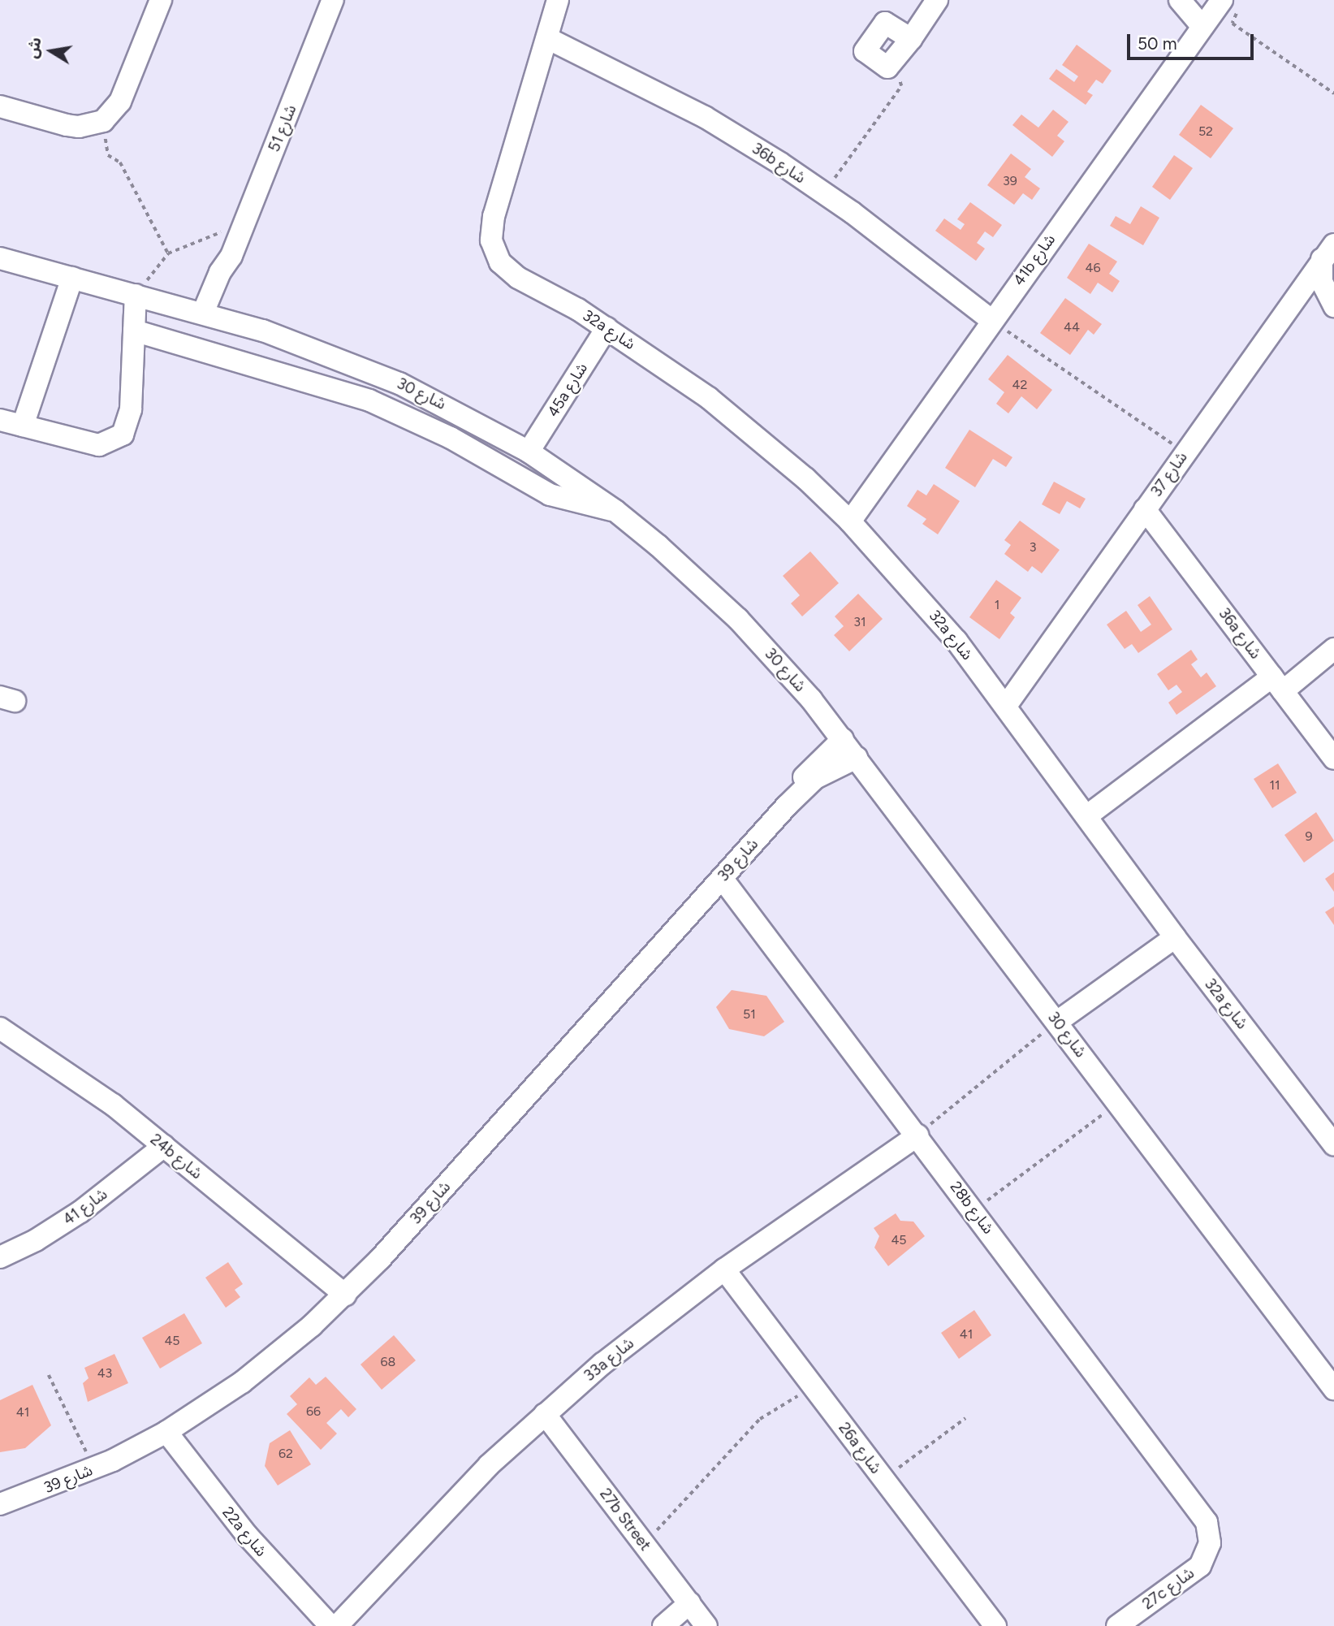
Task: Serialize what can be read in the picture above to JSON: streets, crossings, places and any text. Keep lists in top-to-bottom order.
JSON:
{
  "streets": {
    "street": [
      "شارع 51",
      "36b شارع",
      "41b شارع",
      "32a شارع",
      "45a شارع",
      "شارع 30",
      "شارع 37",
      "36a شارع",
      "شارع 39",
      "24b شارع",
      "شارع 41",
      "28b شارع",
      "33a شارع",
      "26a شارع",
      "27b Street",
      "22a شارع",
      "27c شارع"
    ]
  },
  "crossings": [
    ["شارع 51", "شارع 30"],
    ["36b شارع", "41b شارع"],
    ["36b شارع", "32a شارع"],
    ["41b شارع", "32a شارع"],
    ["32a شارع", "45a شارع"],
    ["32a شارع", "شارع 37"],
    ["45a شارع", "شارع 30"],
    ["شارع 30", "شارع 39"],
    ["شارع 37", "36a شارع"],
    ["شارع 39", "24b شارع"],
    ["شارع 39", "28b شارع"],
    ["شارع 39", "22a شارع"],
    ["24b شارع", "شارع 41"],
    ["28b شارع", "33a شارع"],
    ["28b شارع", "27c شارع"],
    ["33a شارع", "26a شارع"],
    ["33a شارع", "27b Street"]
  ],
  "house_numbers": [
    "52",
    "39",
    "46",
    "44",
    "42",
    "3",
    "1",
    "31",
    "11",
    "9",
    "51",
    "45",
    "41",
    "45",
    "68",
    "43",
    "66",
    "41",
    "62"
  ],
  "scale_bar": "50 m",
  "north": "left"
}
